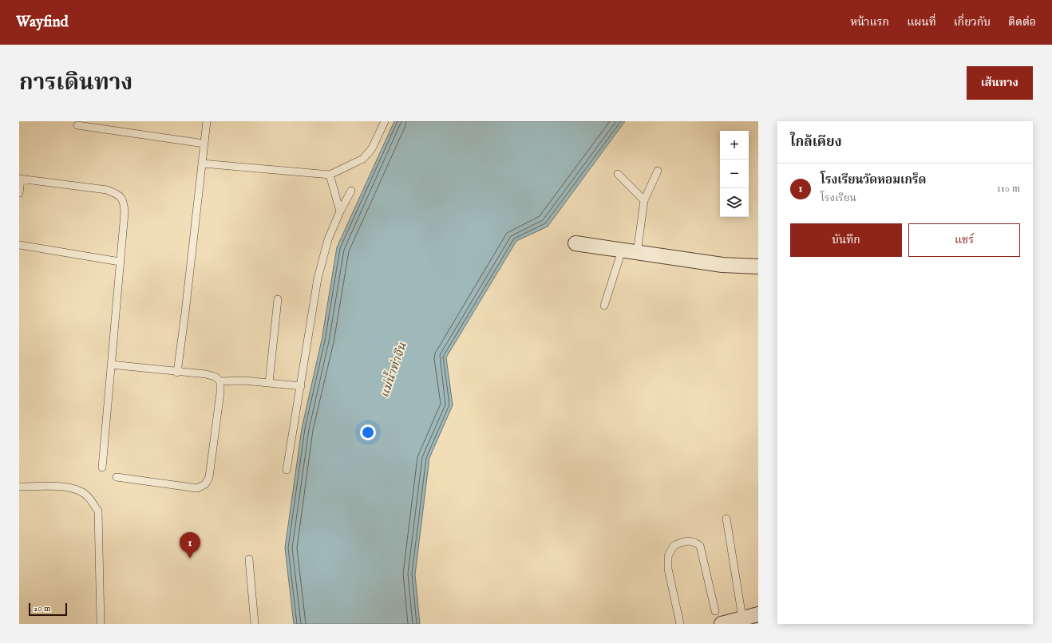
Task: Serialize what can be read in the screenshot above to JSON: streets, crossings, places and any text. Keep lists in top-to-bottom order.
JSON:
{
  "water": ["แม่น้ำท่าจีน"],
  "scale_bar": "20 m",
  "page": {
    "header": "Wayfind",
    "nav": [
      "หน้าแรก",
      "แผนที่",
      "เกี่ยวกับ",
      "ติดต่อ"
    ],
    "title": "การเดินทาง",
    "buttons": [
      "เส้นทาง",
      ["บันทึก", "แชร์"]
    ],
    "heading": "ใกล้เคียง",
    "map_buttons": ["+", "−"],
    "list": [
      {
        "mark": "1",
        "name": "โรงเรียนวัดหอมเกร็ด",
        "note": "โรงเรียน",
        "value": "110 m"
      }
    ],
    "pins": "1",
    "scale": "20 m"
  }
}
